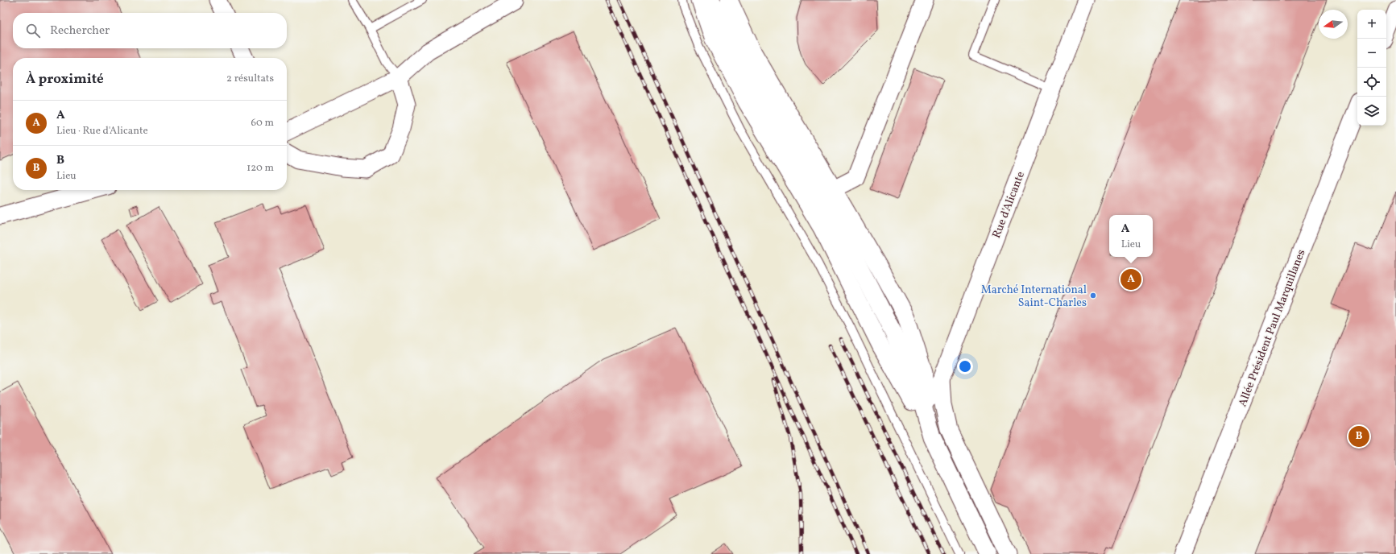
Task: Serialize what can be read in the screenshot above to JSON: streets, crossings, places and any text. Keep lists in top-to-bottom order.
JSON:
{
  "streets": {
    "street": ["Rue d'Alicante", "Allée Président Paul Marquillanes"]
  },
  "places": ["Marché International Saint-Charles"],
  "north": "left",
  "page": {
    "map_buttons": ["+", "−"],
    "search": "Rechercher",
    "heading": ["À proximité", "2 résultats"],
    "list": [
      {
        "mark": "A",
        "name": "A",
        "note": "Lieu · Rue d'Alicante",
        "value": "60 m"
      },
      {
        "mark": "B",
        "name": "B",
        "note": "Lieu",
        "value": "120 m"
      }
    ],
    "popup": ["A", "Lieu"],
    "pins": ["A", "B"]
  }
}
